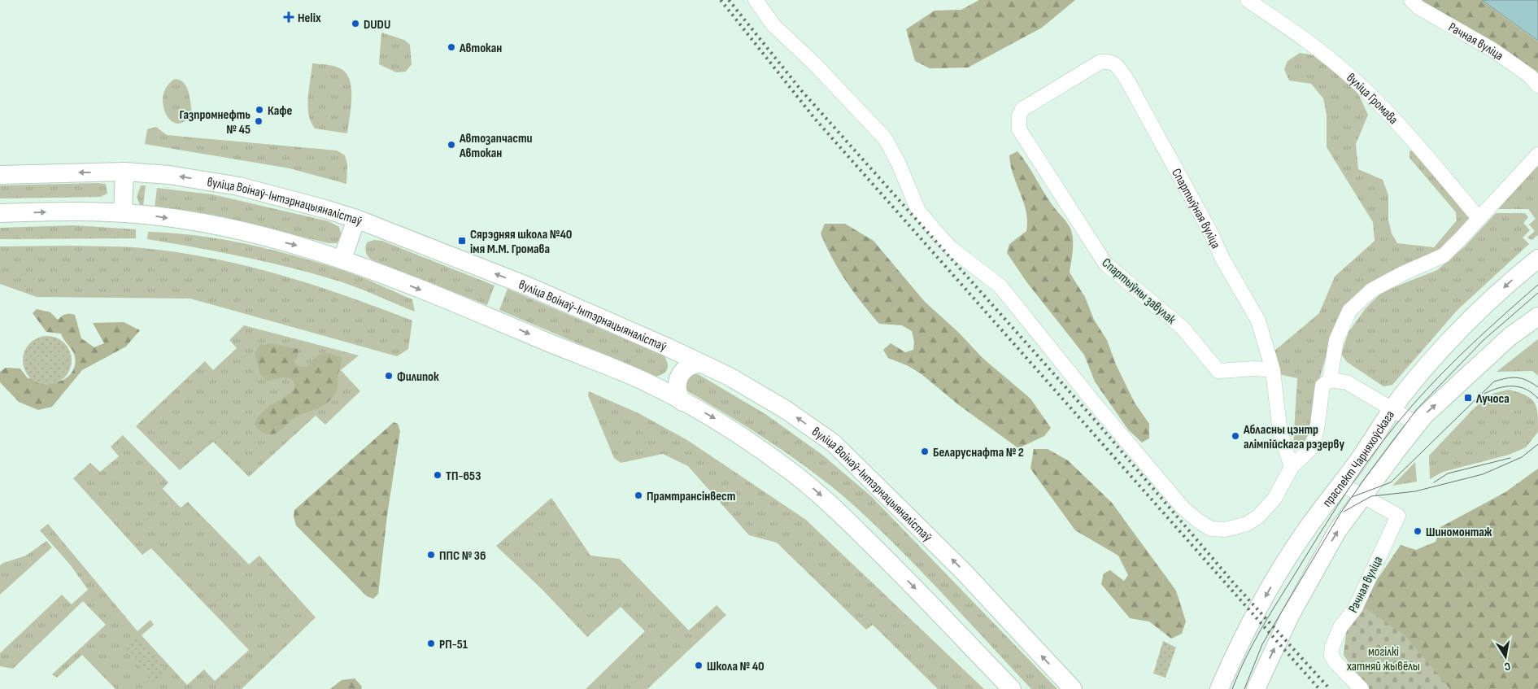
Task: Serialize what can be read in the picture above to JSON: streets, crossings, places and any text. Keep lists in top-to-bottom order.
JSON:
{
  "streets": {
    "main road": ["вуліца Воінаў-Інтэрнацыяналістаў", "праспект Чарняхоўскага"],
    "street": [
      "Рачная вуліца",
      "вуліца Громава",
      "Спартыўная вуліца",
      "Спартыўны завулак"
    ]
  },
  "crossings": [
    ["Рачная вуліца", "праспект Чарняхоўскага"],
    ["Спартыўная вуліца", "Спартыўны завулак"]
  ],
  "parks": ["могілкі хатняй жывёлы"],
  "places": {
    "health": ["Helix"],
    "other": [
      "DUDU",
      "Автокан",
      "Кафе",
      "Газпромнефть № 45",
      "Автозапчасти Автокан",
      "Филипок",
      "Абласны цэнтр алімпійскага рэзерву",
      "Беларуснафта № 2",
      "ТП-653",
      "Прамтрансінвест",
      "Шиномонтаж",
      "ППС № 36",
      "РП-51",
      "Школа № 40"
    ],
    "transit": ["Сярэдняя школа №40 імя М.М. Громава", "Лучоса"]
  },
  "north": "bottom"
}
